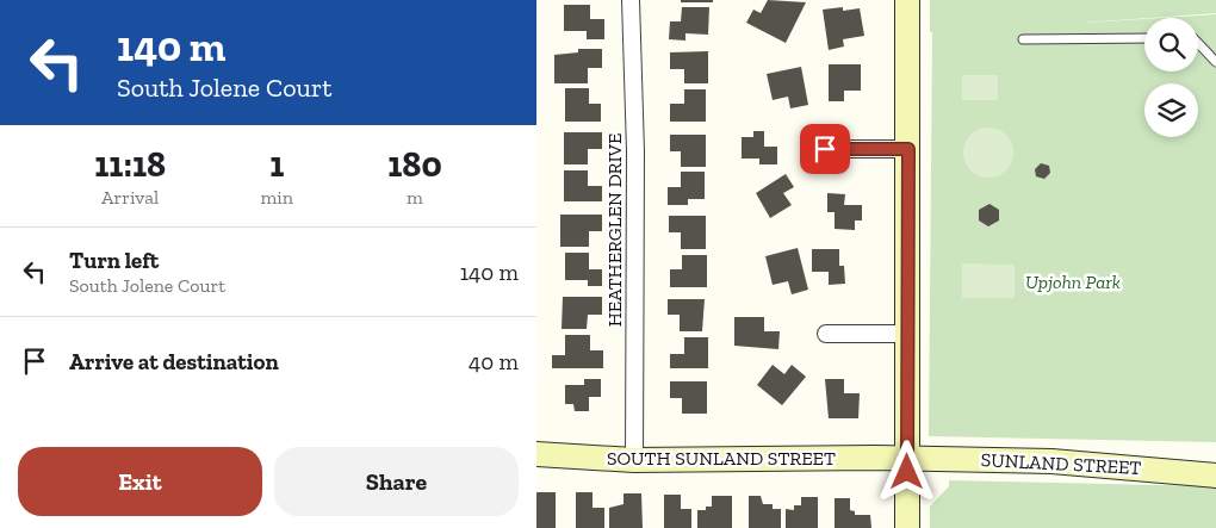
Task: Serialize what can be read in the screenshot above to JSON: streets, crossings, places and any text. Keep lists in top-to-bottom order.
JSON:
{
  "streets": {
    "street": ["HEATHERGLEN DRIVE", "SOUTH SUNLAND STREET", "SUNLAND STREET"]
  },
  "crossings": [
    ["HEATHERGLEN DRIVE", "SOUTH SUNLAND STREET"],
    ["SOUTH SUNLAND STREET", "SUNLAND STREET"]
  ],
  "parks": ["Upjohn Park"],
  "page": {
    "turn": ["140 m", "South Jolene Court"],
    "eta": [
      "11:18",
      "Arrival",
      "1",
      "min",
      "180",
      "m"
    ],
    "list": [
      {
        "name": "Turn left",
        "note": "South Jolene Court",
        "value": "140 m"
      },
      {
        "name": "Arrive at destination",
        "value": "40 m"
      }
    ],
    "buttons": ["Exit", "Share"]
  }
}
